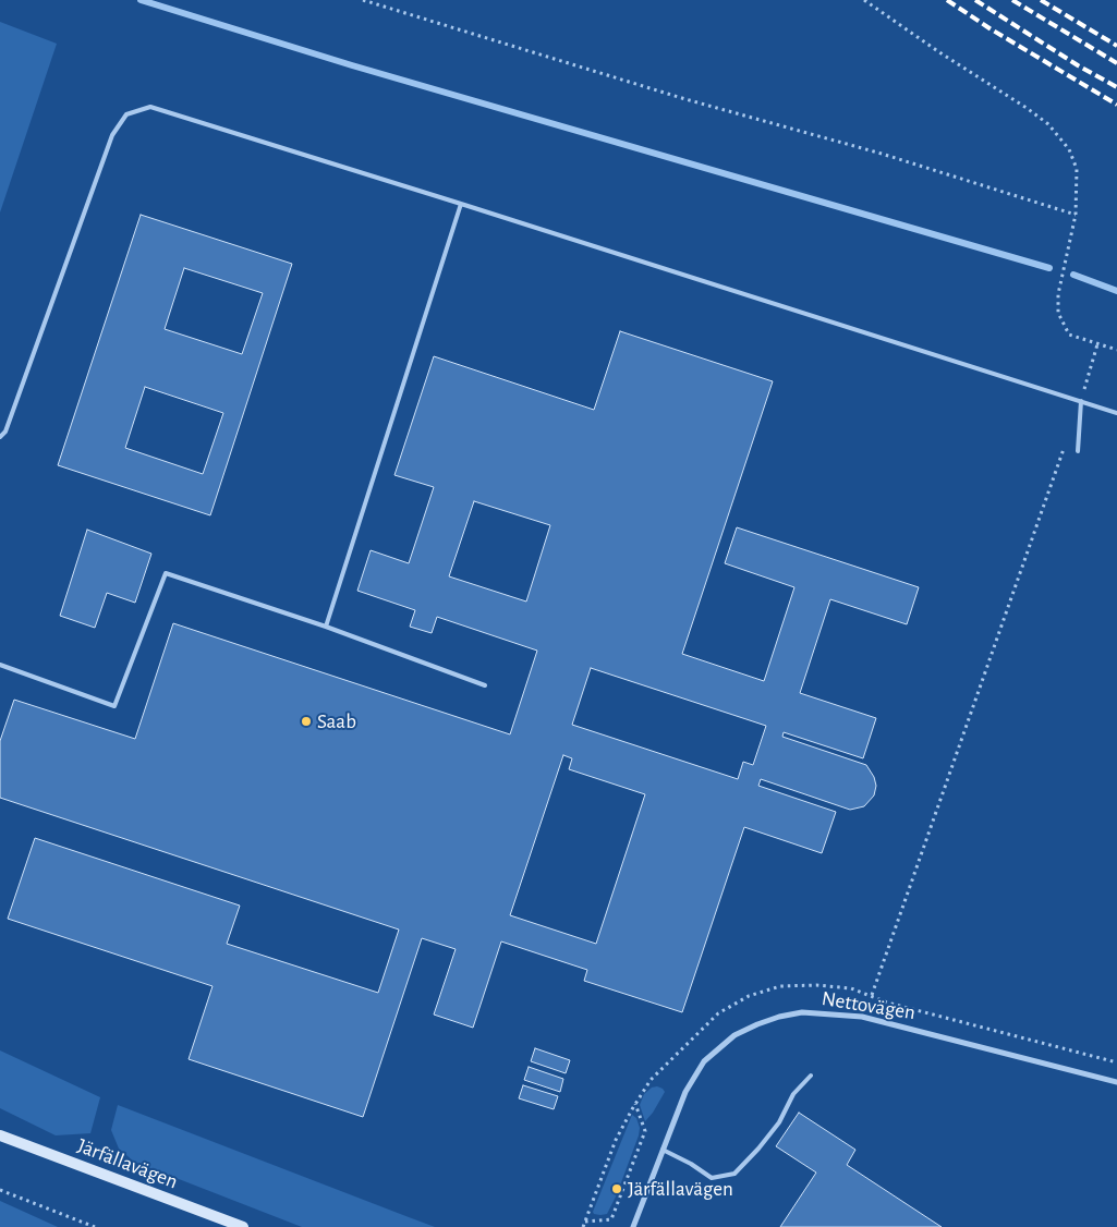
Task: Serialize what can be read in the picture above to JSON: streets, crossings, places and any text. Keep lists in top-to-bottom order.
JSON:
{
  "streets": {
    "street": ["Nettovägen", "Järfällavägen"]
  },
  "places": ["Saab", "Järfällavägen"]
}
